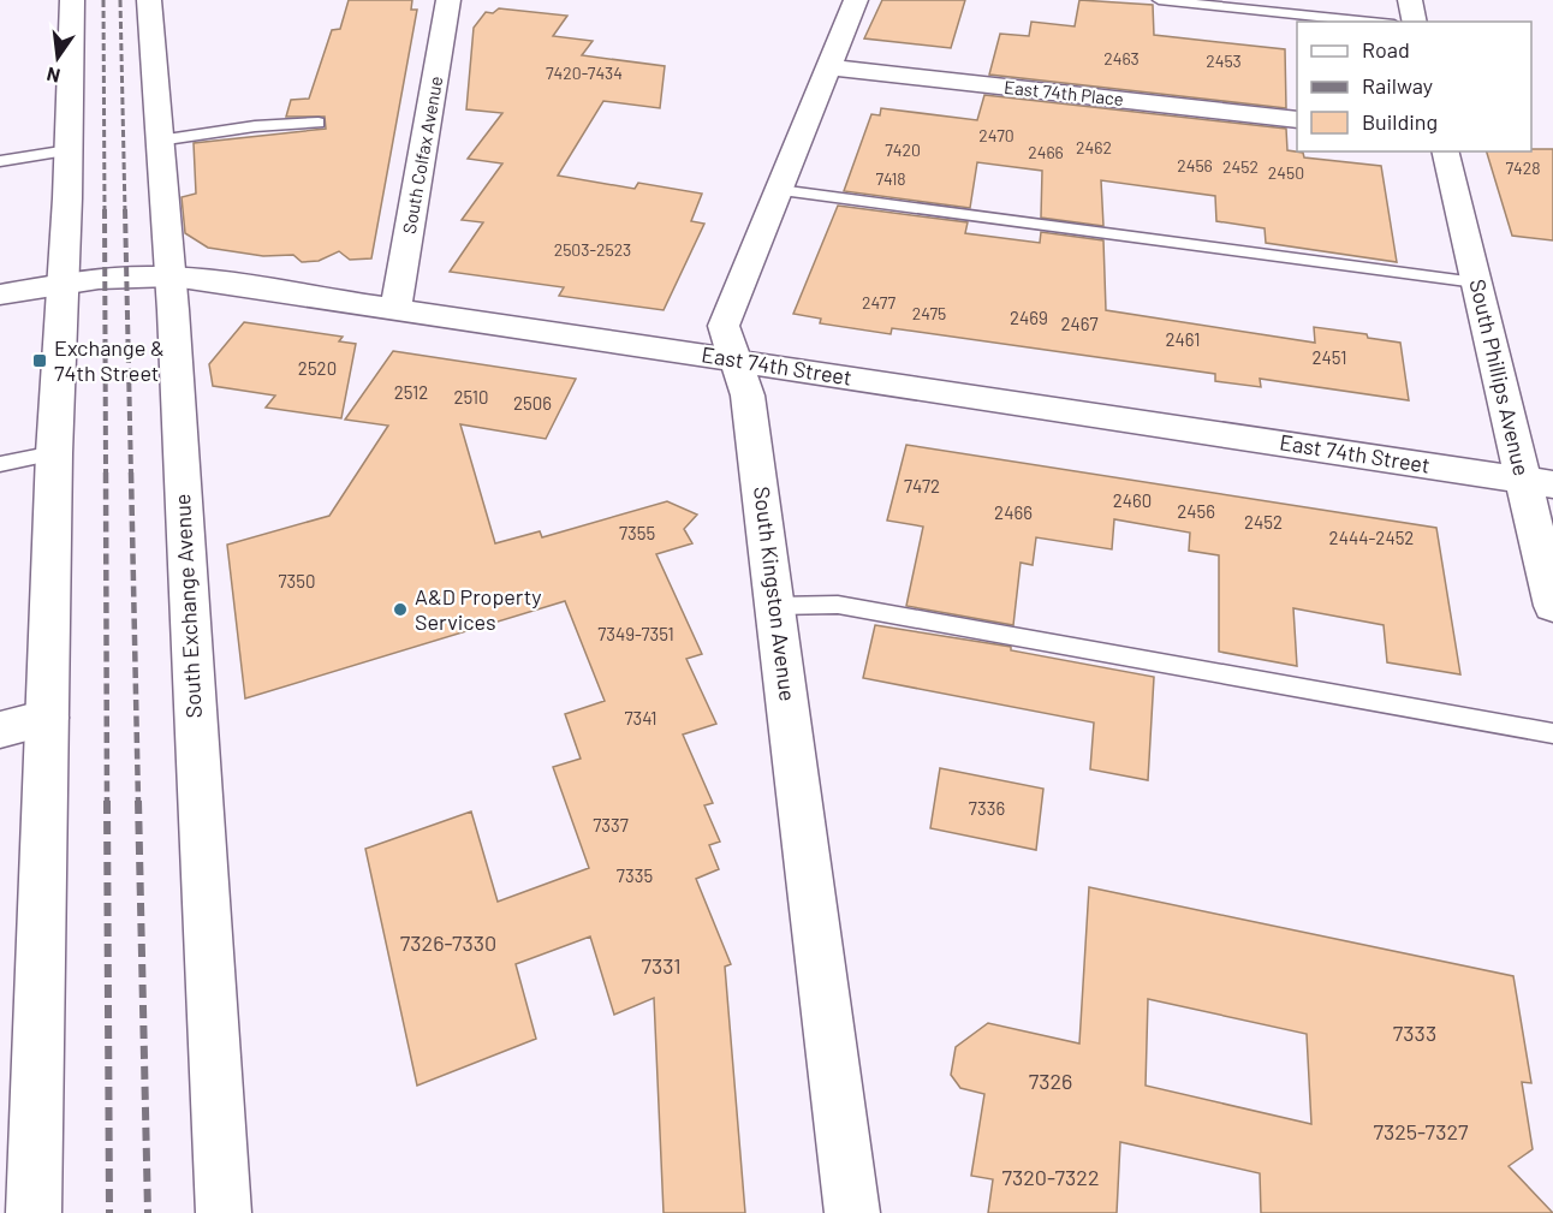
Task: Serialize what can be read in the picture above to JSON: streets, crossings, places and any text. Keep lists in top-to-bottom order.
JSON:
{
  "streets": {
    "street": [
      "East 74th Place",
      "South Colfax Avenue",
      "East 74th Street",
      "South Phillips Avenue",
      "South Kingston Avenue",
      "South Exchange Avenue"
    ]
  },
  "crossings": [
    ["East 74th Place", "South Kingston Avenue"],
    ["South Colfax Avenue", "East 74th Street"],
    ["East 74th Street", "South Phillips Avenue"],
    ["East 74th Street", "South Kingston Avenue"],
    ["East 74th Street", "South Exchange Avenue"]
  ],
  "places": {
    "transit": ["Exchange & 74th Street"],
    "other": ["A&D Property Services"]
  },
  "house_numbers": [
    "2463",
    "2453",
    "7420-7434",
    "2470",
    "2462",
    "7420",
    "2466",
    "2456",
    "2452",
    "7428",
    "2450",
    "7418",
    "2503-2523",
    "2477",
    "2475",
    "2469",
    "2467",
    "2461",
    "2451",
    "2520",
    "2512",
    "2510",
    "2506",
    "7472",
    "2460",
    "2456",
    "2466",
    "2452",
    "7355",
    "2444-2452",
    "7350",
    "7349-7351",
    "7341",
    "7336",
    "7337",
    "7335",
    "7326-7330",
    "7331",
    "7333",
    "7326",
    "7325-7327",
    "7320-7322"
  ],
  "legend": ["Road", "Railway", "Building"],
  "north": "bottom"
}
